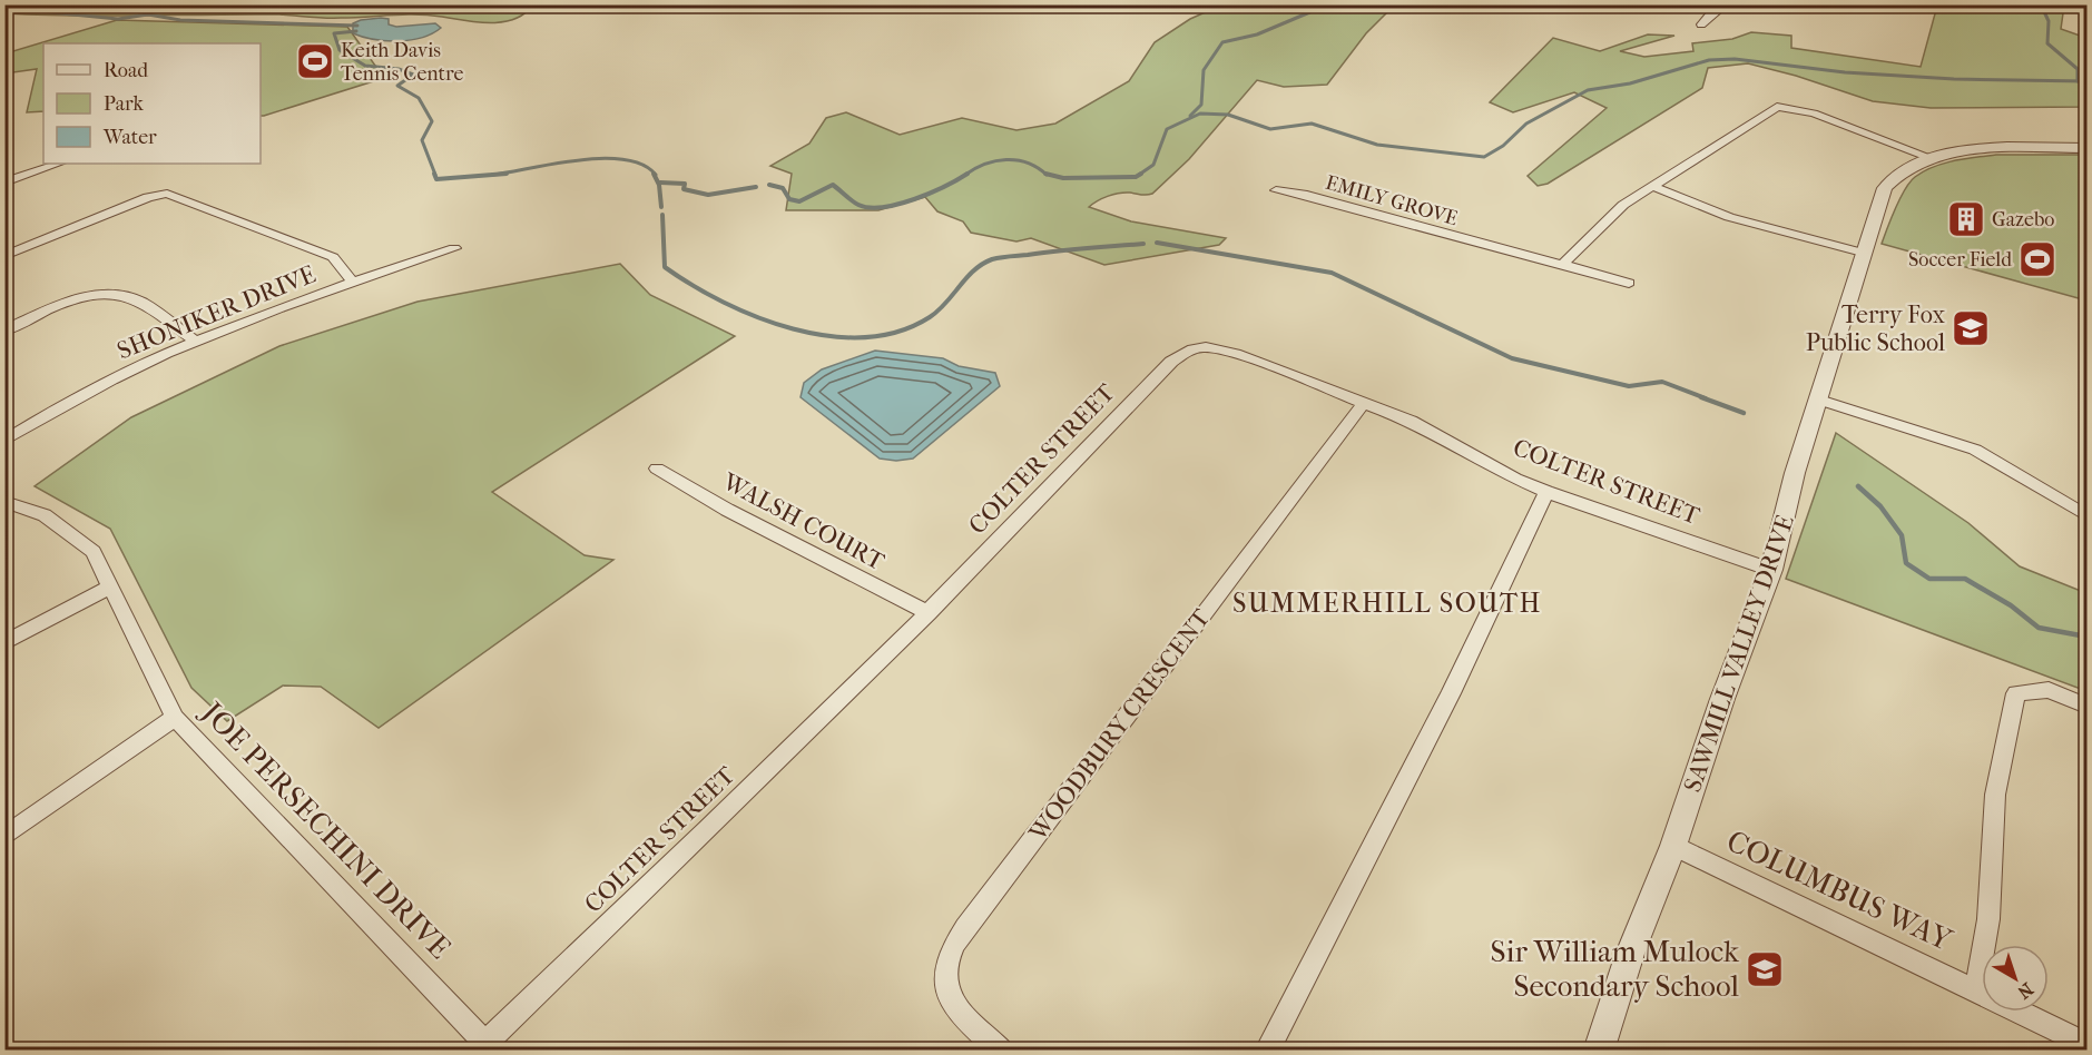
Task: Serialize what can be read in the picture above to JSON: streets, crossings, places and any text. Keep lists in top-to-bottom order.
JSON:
{
  "streets": {
    "street": [
      "EMILY GROVE",
      "SHONIKER DRIVE",
      "COLTER STREET",
      "WALSH COURT",
      "SAWMILL VALLEY DRIVE",
      "WOODBURY CRESCENT",
      "JOE PERSECHINI DRIVE",
      "COLUMBUS WAY"
    ]
  },
  "crossings": [
    ["COLTER STREET", "WALSH COURT"],
    ["COLTER STREET", "SAWMILL VALLEY DRIVE"],
    ["COLTER STREET", "WOODBURY CRESCENT"],
    ["COLTER STREET", "JOE PERSECHINI DRIVE"],
    ["SAWMILL VALLEY DRIVE", "COLUMBUS WAY"]
  ],
  "districts": ["SUMMERHILL SOUTH"],
  "places": {
    "sports": ["Keith Davis Tennis Centre", "Soccer Field"],
    "building": ["Gazebo"],
    "school or university": ["Terry Fox Public School", "Sir William Mulock Secondary School"]
  },
  "legend": ["Road", "Park", "Water"],
  "north": "bottom right"
}
